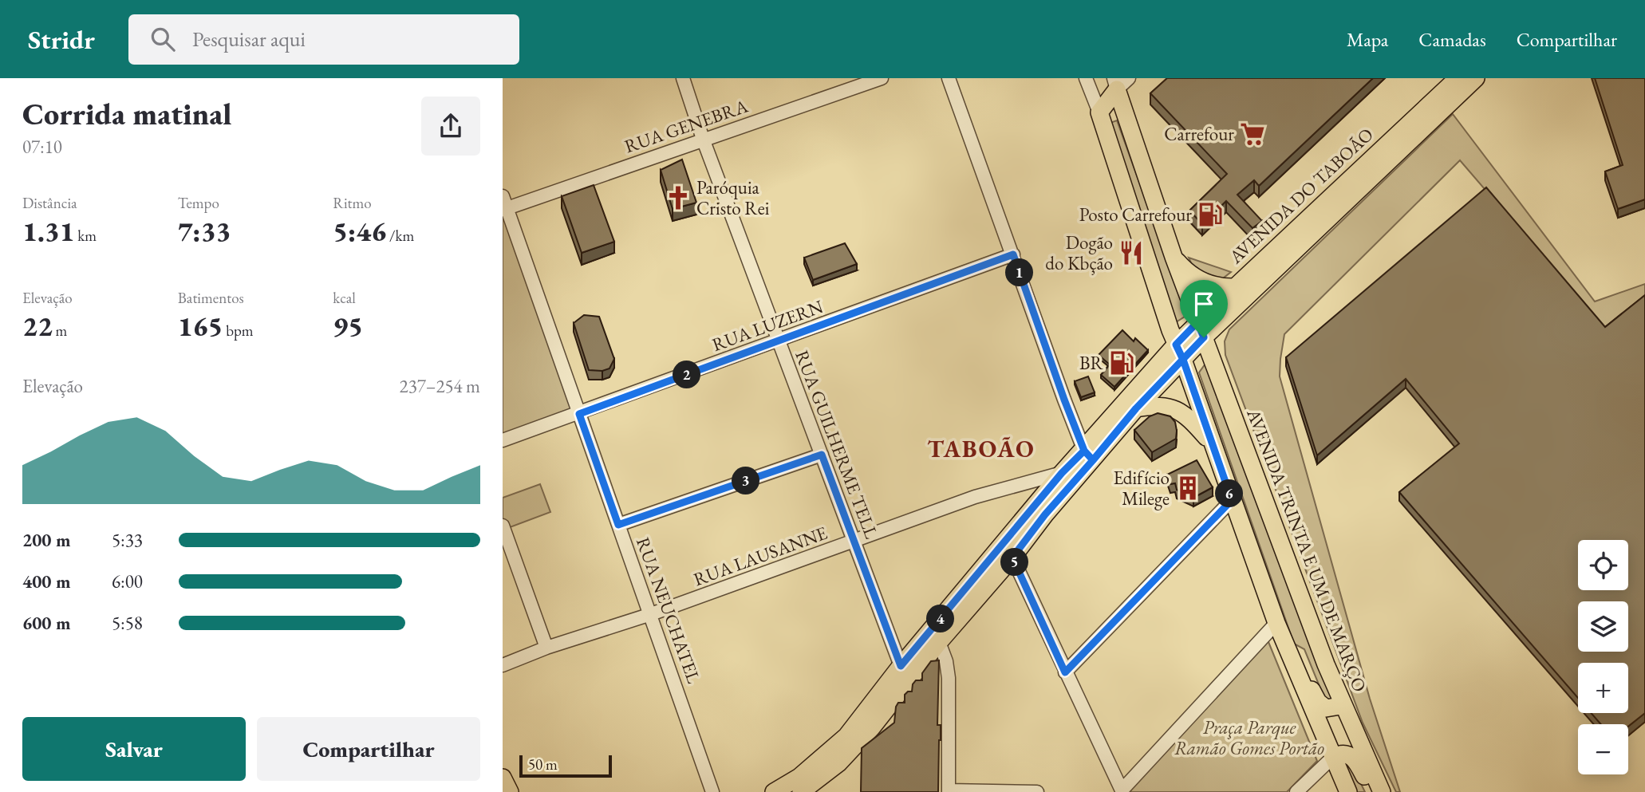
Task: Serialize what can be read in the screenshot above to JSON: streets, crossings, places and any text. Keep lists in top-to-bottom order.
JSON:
{
  "streets": {
    "main road": ["AVENIDA DO TABOÃO", "AVENIDA TRINTA E UM DE MARÇO"],
    "street": [
      "RUA GENEBRA",
      "RUA LUZERN",
      "RUA GUILHERME TELL",
      "RUA LAUSANNE",
      "RUA NEUCHATEL"
    ]
  },
  "crossings": [
    ["RUA GENEBRA", "RUA GUILHERME TELL"],
    ["RUA GENEBRA", "RUA NEUCHATEL"],
    ["AVENIDA DO TABOÃO", "RUA GUILHERME TELL"],
    ["AVENIDA DO TABOÃO", "AVENIDA TRINTA E UM DE MARÇO"],
    ["AVENIDA DO TABOÃO", "RUA LAUSANNE"],
    ["RUA LUZERN", "RUA GUILHERME TELL"],
    ["RUA LUZERN", "RUA NEUCHATEL"],
    ["RUA GUILHERME TELL", "RUA LAUSANNE"],
    ["RUA LAUSANNE", "RUA NEUCHATEL"]
  ],
  "districts": ["TABOÃO"],
  "parks": ["Praça Parque Ramão Gomes Portão"],
  "places": {
    "supermarket": ["Carrefour"],
    "church": ["Paróquia Cristo Rei"],
    "fuel station": ["Posto Carrefour", "BR"],
    "restaurant": ["Dogão do Kbção"],
    "building": ["Edifício Milege"]
  },
  "scale_bar": "50 m",
  "page": {
    "header": "Stridr",
    "search": "Pesquisar aqui",
    "nav": ["Mapa", "Camadas", "Compartilhar"],
    "heading": ["Corrida matinal", "07:10"],
    "stats": [
      ["Distância", "1.31 km"],
      ["Tempo", "7:33"],
      ["Ritmo", "5:46 /km"],
      ["Elevação", "22 m"],
      ["Batimentos", "165 bpm"],
      ["kcal", "95"]
    ],
    "pins": [
      "1",
      "2",
      "3",
      "6",
      "5",
      "4"
    ],
    "chart": ["Elevação", "237–254 m"],
    "list": [
      {
        "name": "200 m",
        "note": "5:33"
      },
      {
        "name": "400 m",
        "note": "6:00"
      },
      {
        "name": "600 m",
        "note": "5:58"
      }
    ],
    "map_buttons": ["+", "−"],
    "buttons": ["Salvar", "Compartilhar"],
    "scale": "50 m"
  }
}
